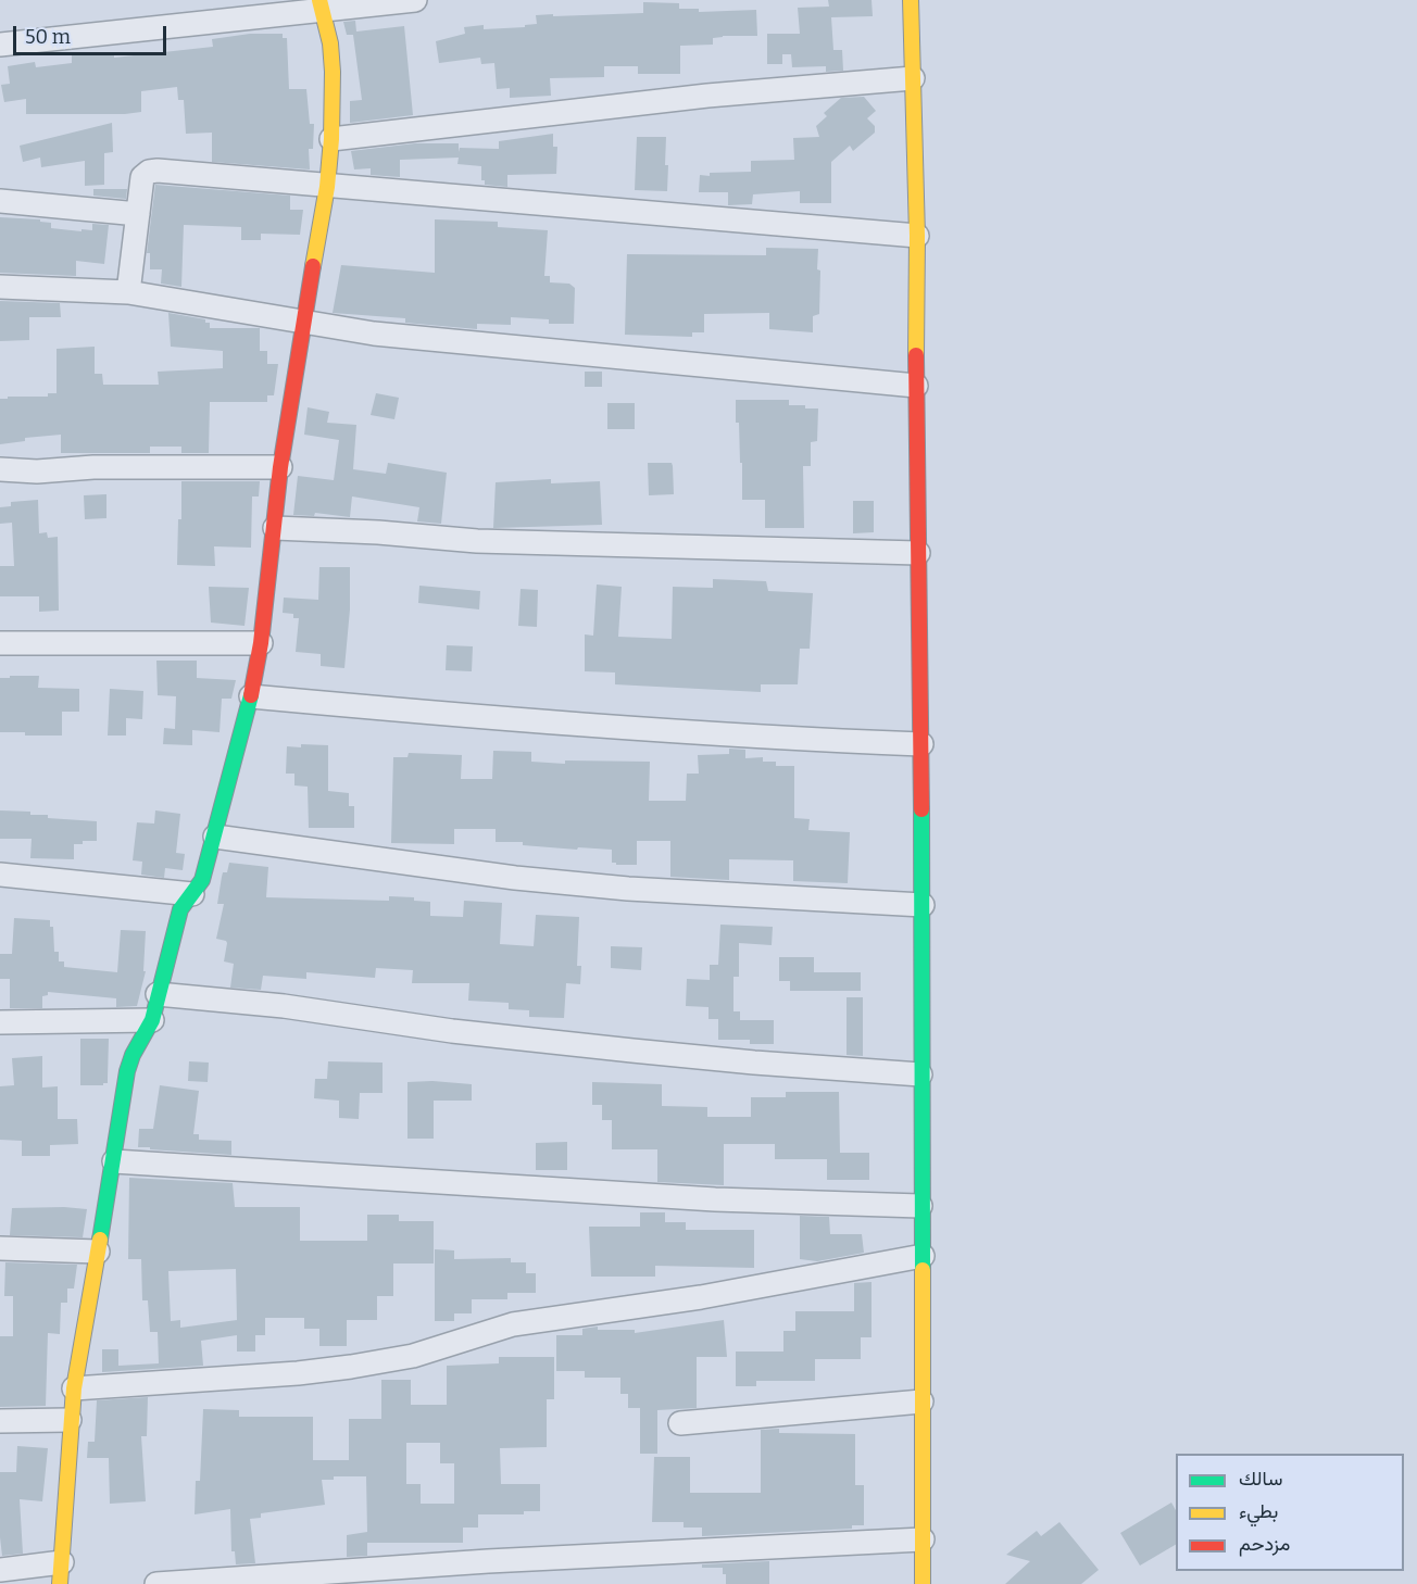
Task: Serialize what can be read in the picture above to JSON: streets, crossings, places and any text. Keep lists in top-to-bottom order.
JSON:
{
  "legend": ["سالك", "بطيء", "مزدحم"],
  "scale_bar": "50 m"
}
